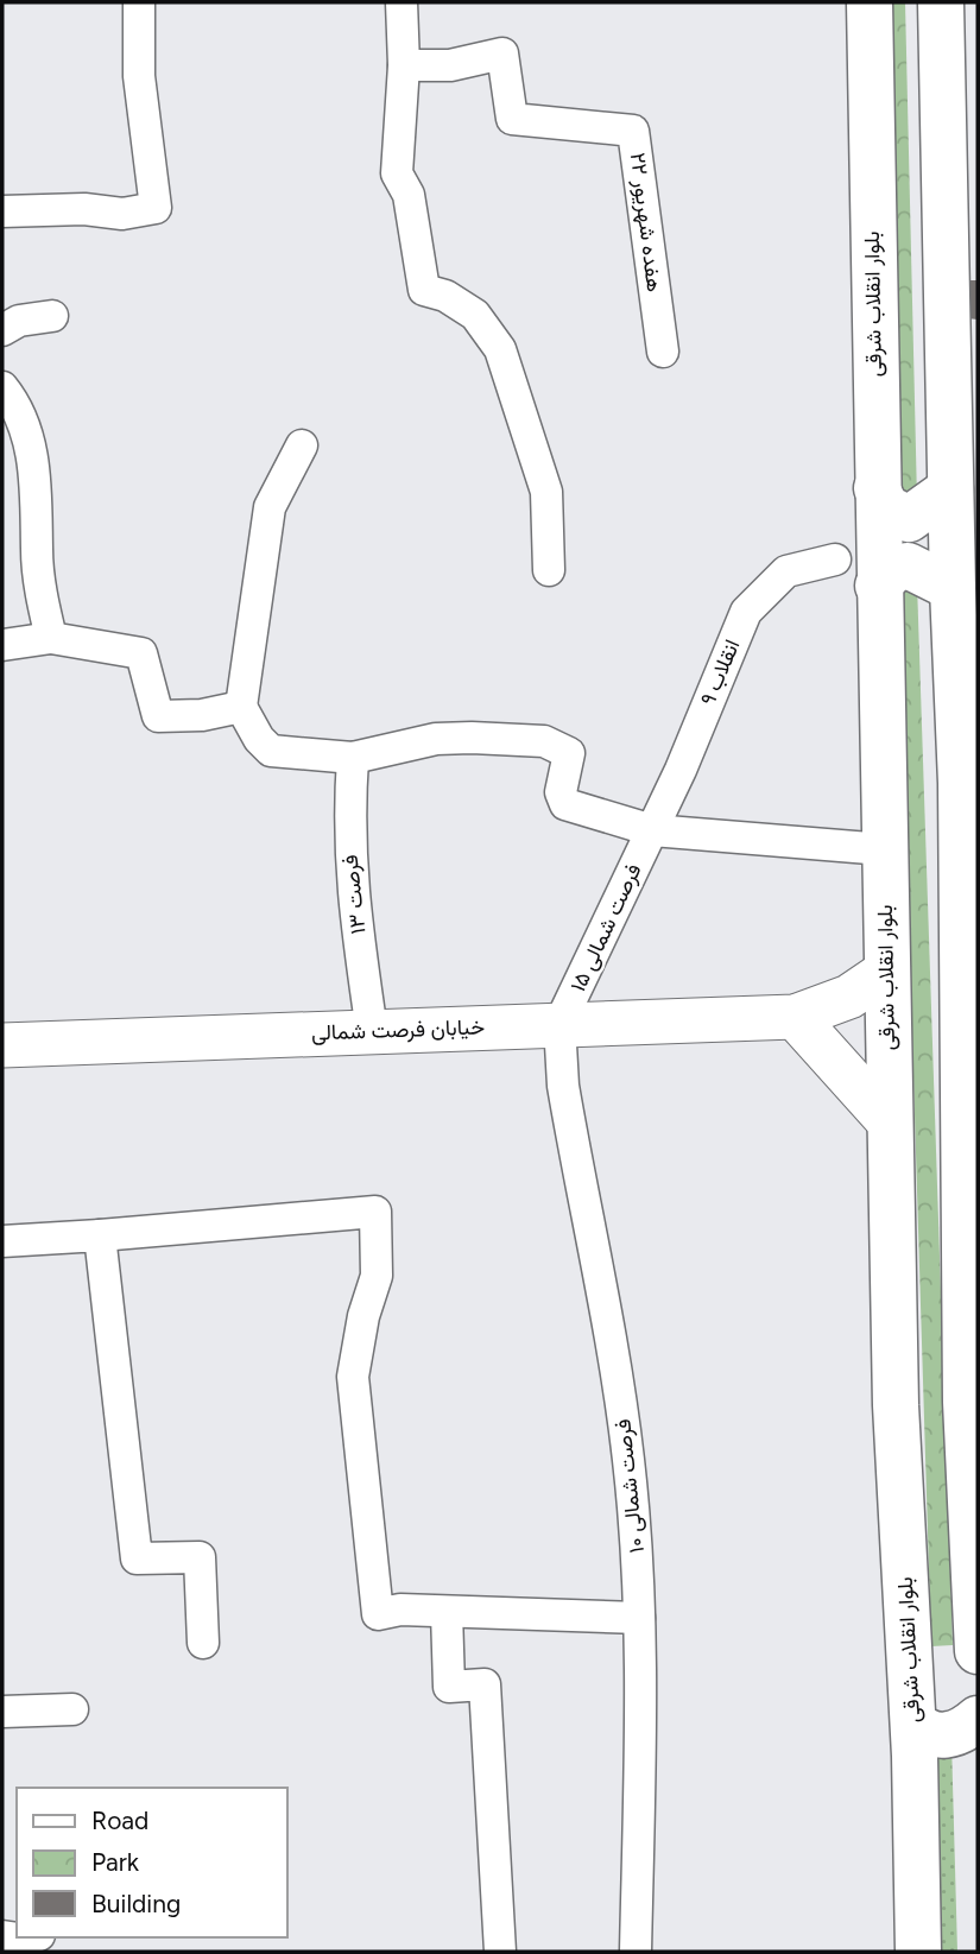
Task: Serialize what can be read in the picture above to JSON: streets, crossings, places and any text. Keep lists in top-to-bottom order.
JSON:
{
  "streets": {
    "main road": ["بلوار انقلاب شرقی"],
    "street": [
      "هفده شهریور ۲۲",
      "انقلاب ۹",
      "فرصت ۱۳",
      "فرصت شمالی ۱۵",
      "خیابان فرصت شمالی",
      "فرصت شمالی ۱۰"
    ]
  },
  "crossings": [
    ["بلوار انقلاب شرقی", "خیابان فرصت شمالی"],
    ["انقلاب ۹", "فرصت شمالی ۱۵"],
    ["فرصت ۱۳", "خیابان فرصت شمالی"],
    ["فرصت شمالی ۱۵", "خیابان فرصت شمالی"],
    ["فرصت شمالی ۱۵", "فرصت شمالی ۱۰"],
    ["خیابان فرصت شمالی", "فرصت شمالی ۱۰"]
  ],
  "legend": ["Road", "Park", "Building"]
}
